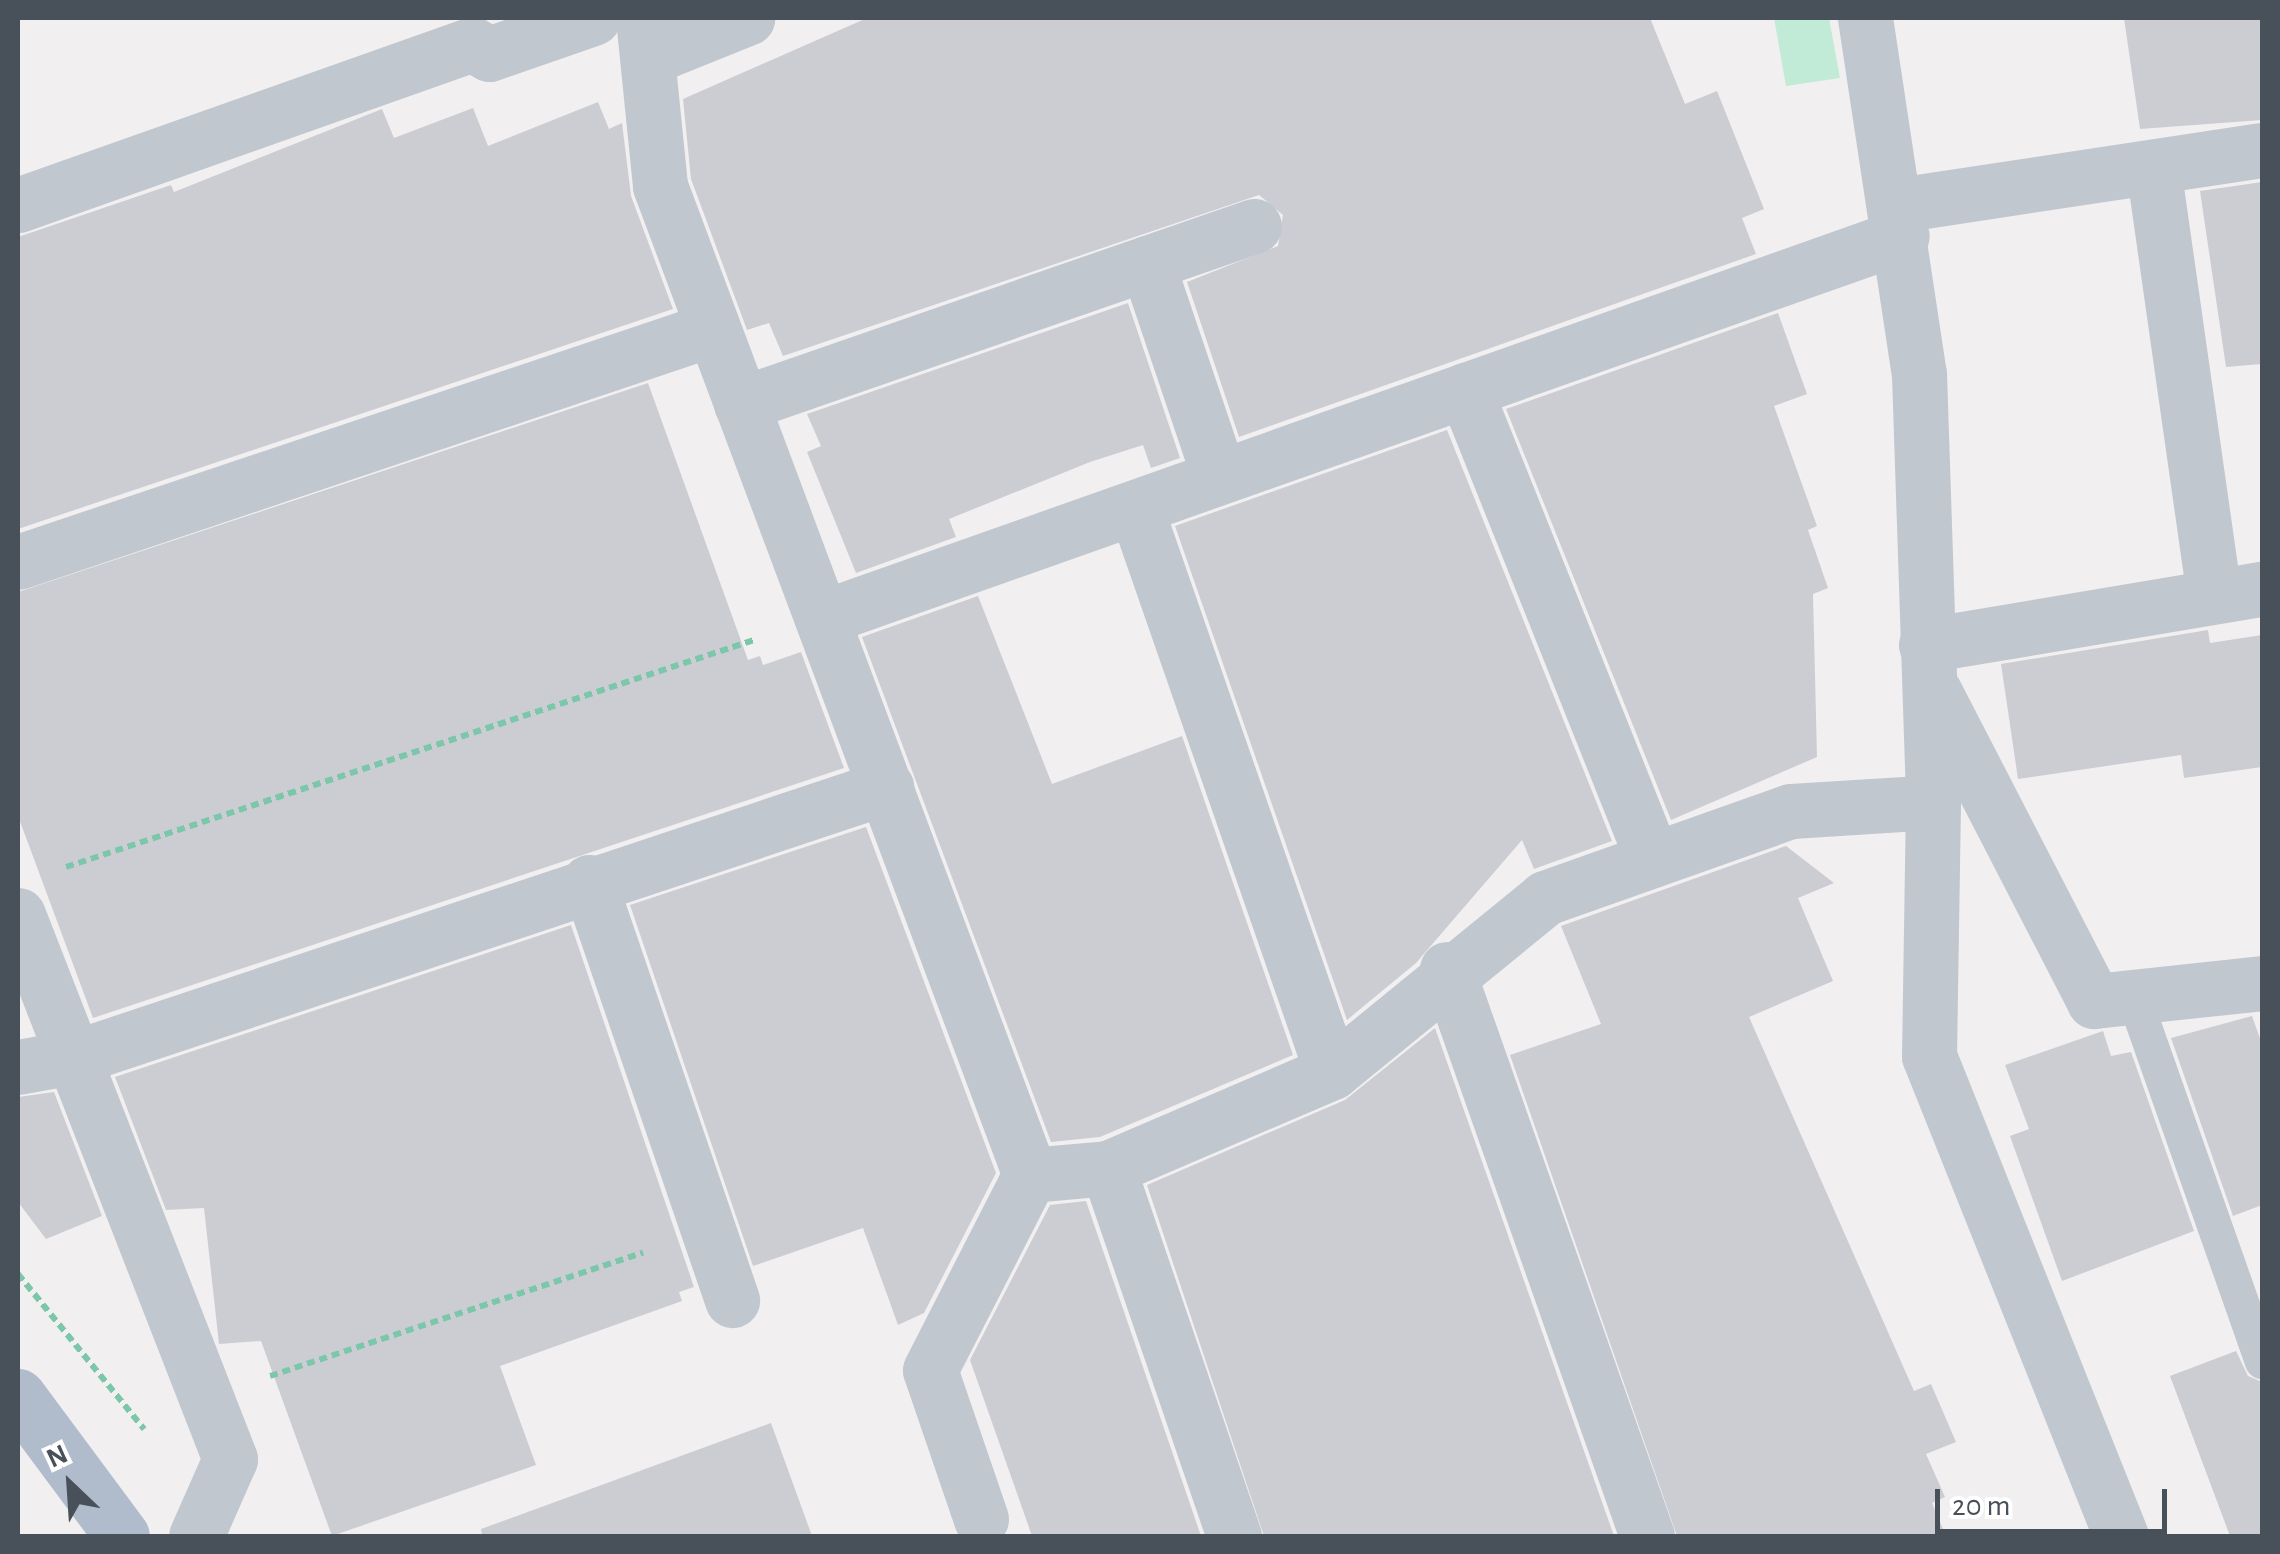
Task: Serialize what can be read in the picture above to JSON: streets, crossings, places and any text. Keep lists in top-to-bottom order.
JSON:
{
  "scale_bar": "20 m",
  "north": "top left"
}
